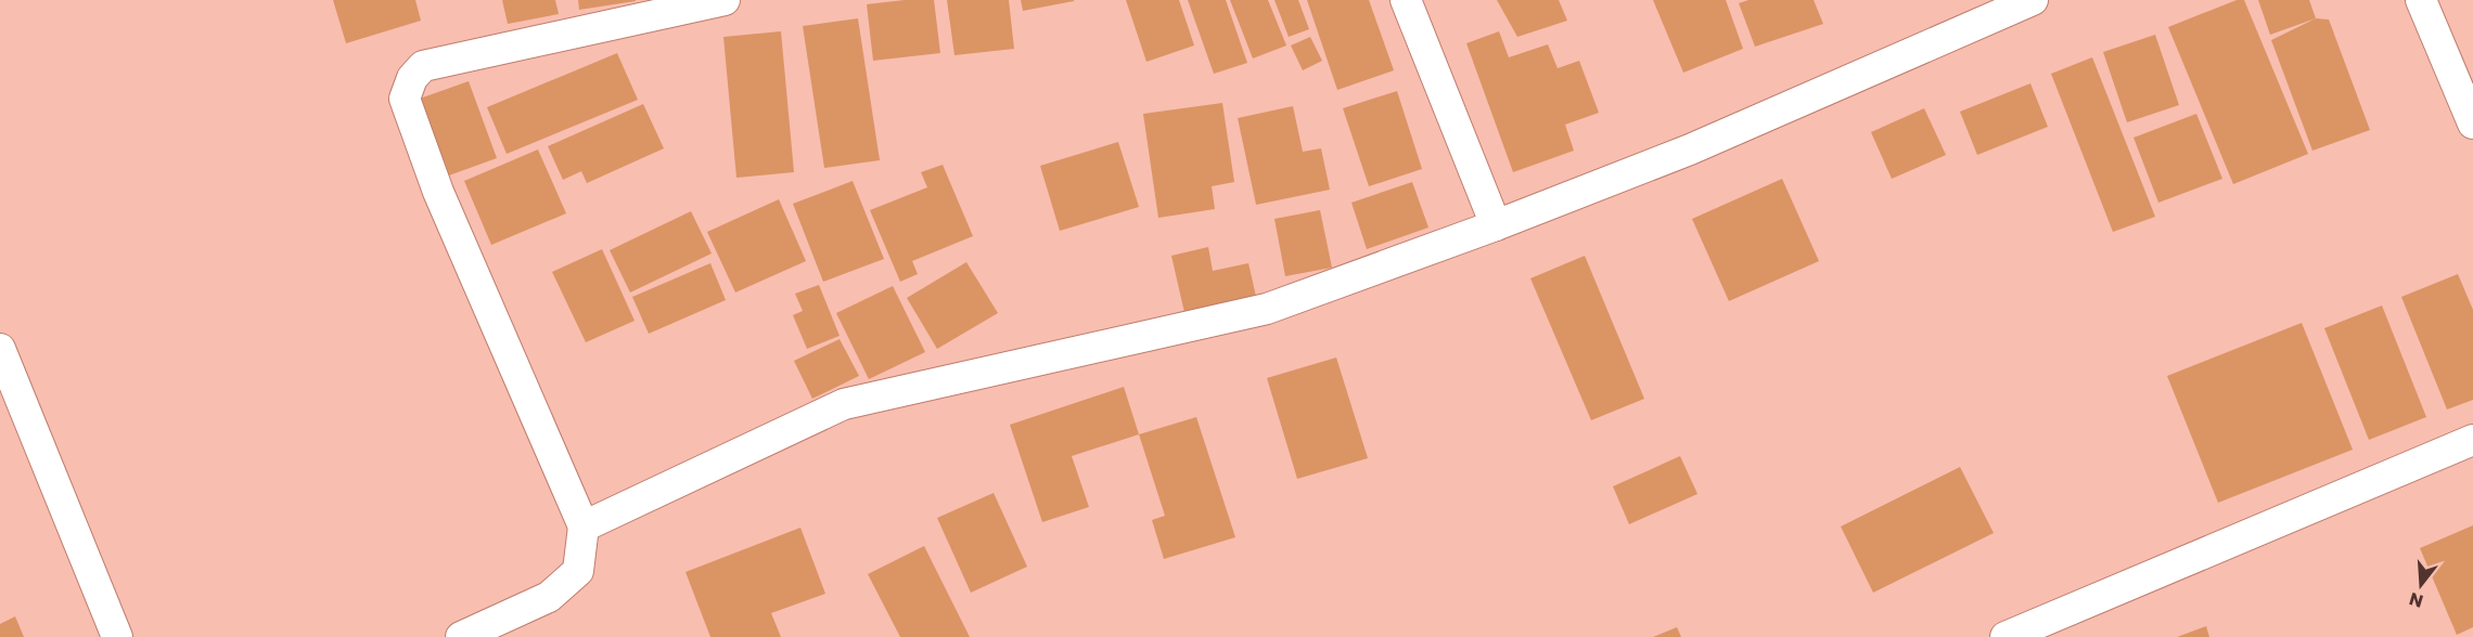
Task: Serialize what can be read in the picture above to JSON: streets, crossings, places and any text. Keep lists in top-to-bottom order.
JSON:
{
  "north": "bottom"
}
